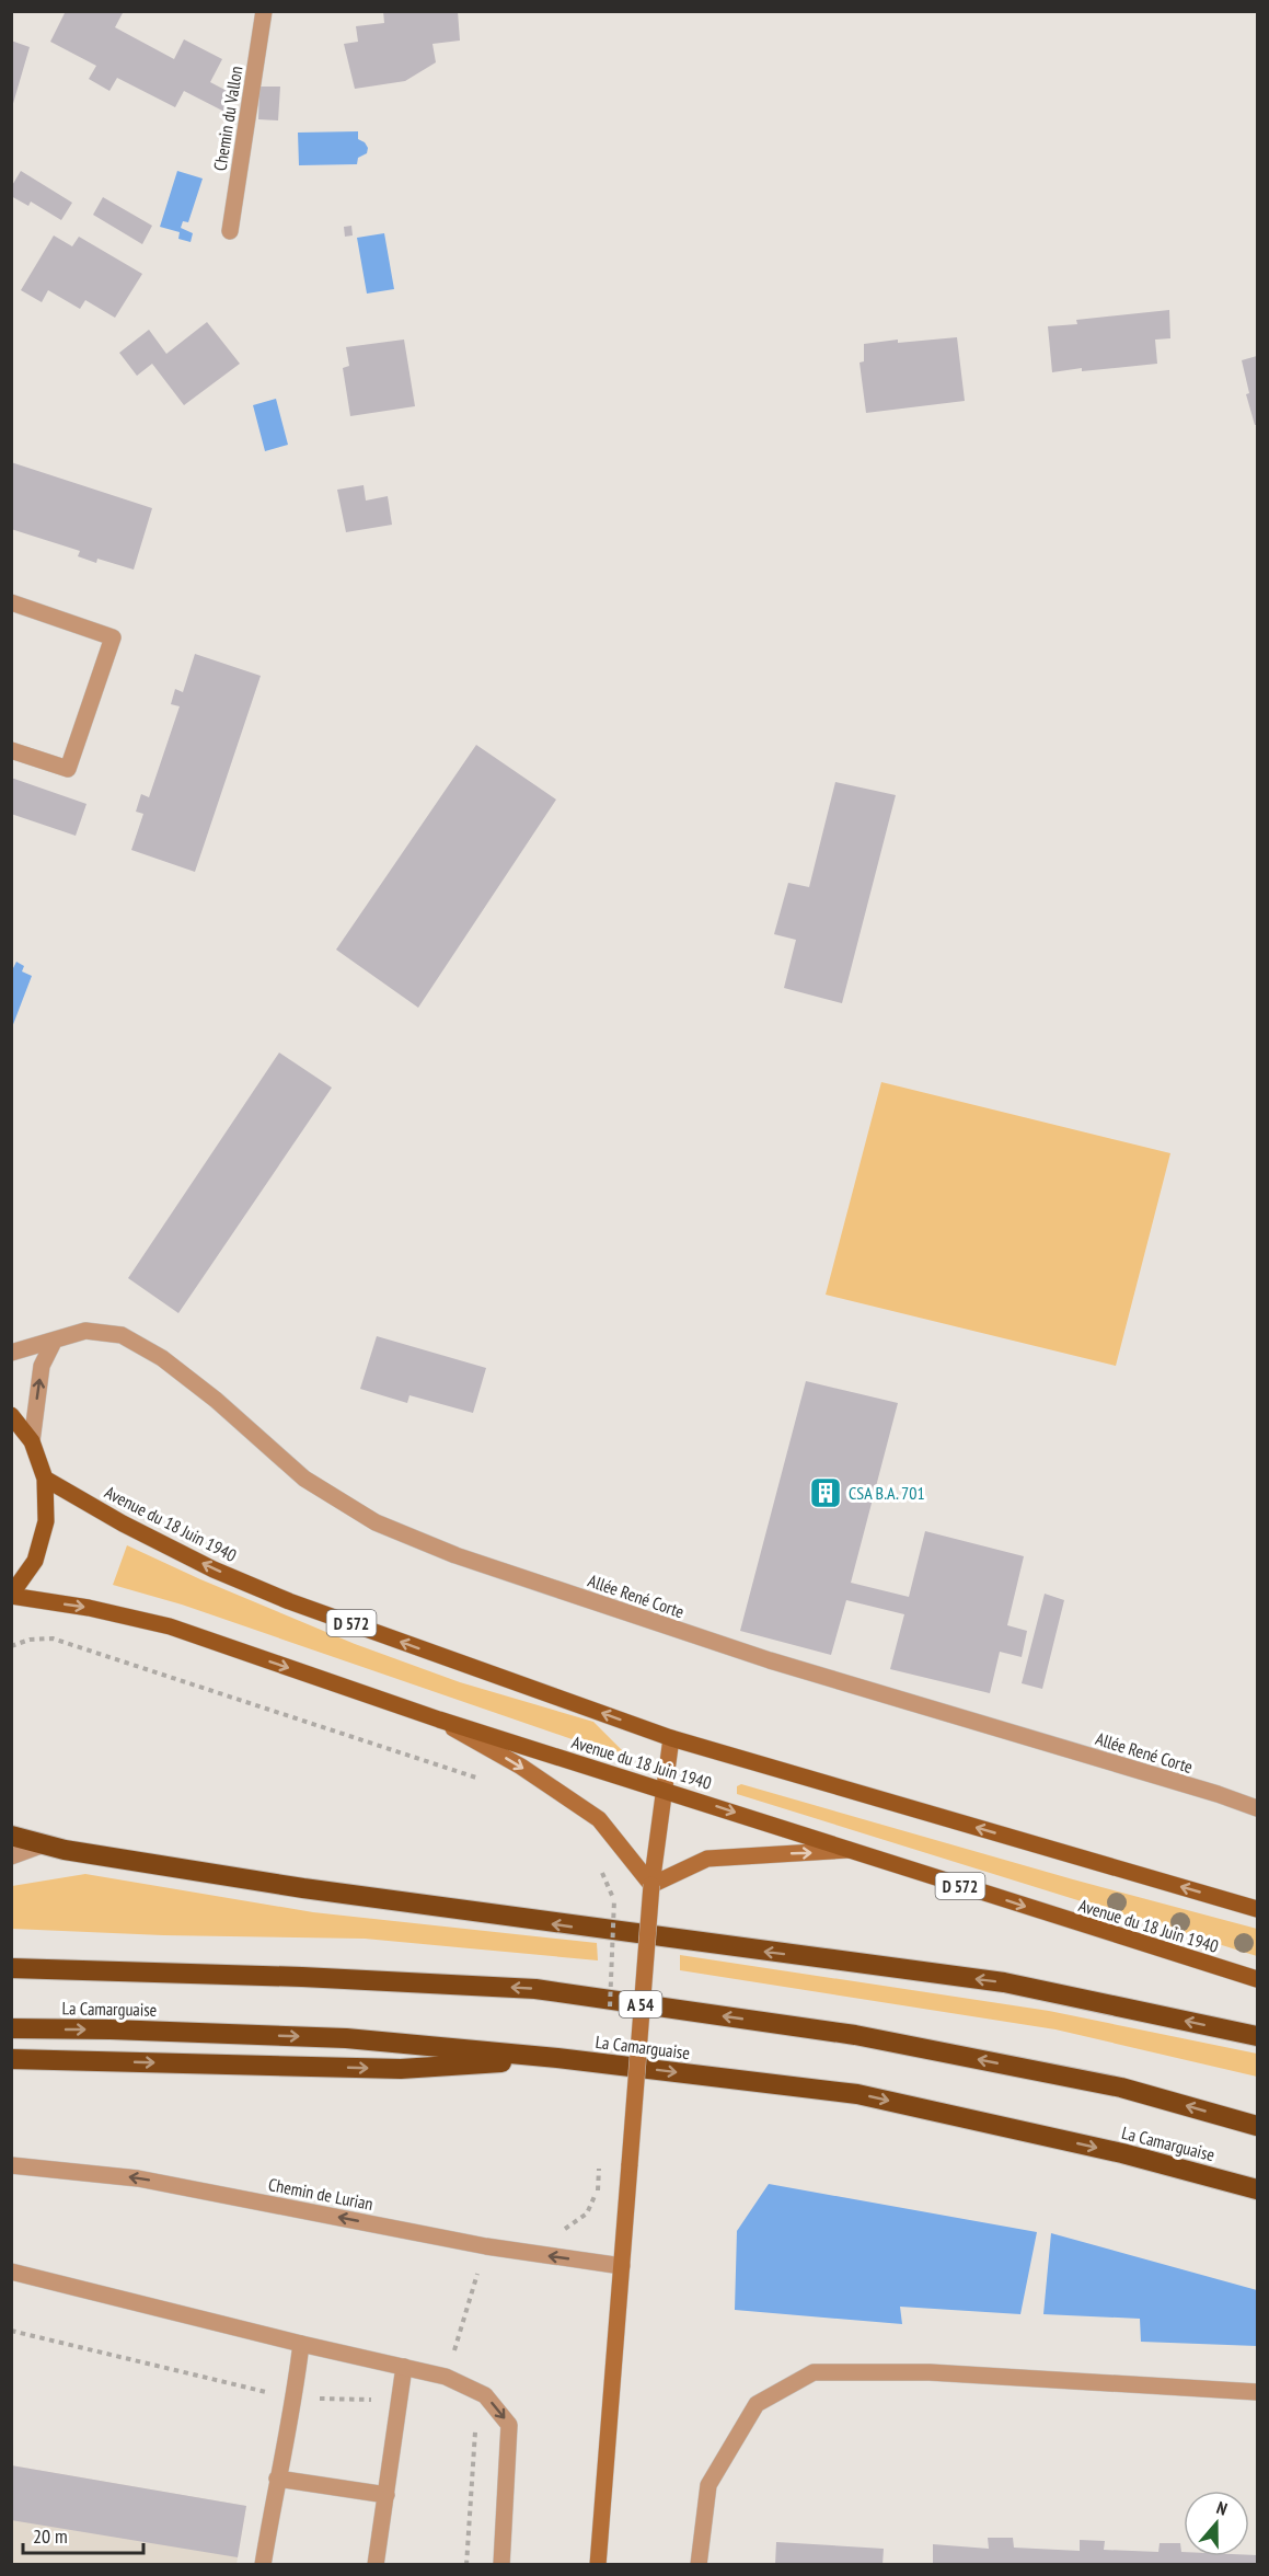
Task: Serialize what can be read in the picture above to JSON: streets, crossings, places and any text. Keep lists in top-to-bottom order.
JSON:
{
  "streets": {
    "highway": ["A 54", "La Camarguaise"],
    "main road": ["Avenue du 18 Juin 1940", "D 572"],
    "street": ["Chemin du Vallon", "Allée René Corte", "Chemin de Lurian"]
  },
  "places": {
    "building": ["CSA B.A. 701"]
  },
  "scale_bar": "20 m",
  "north": "top"
}
